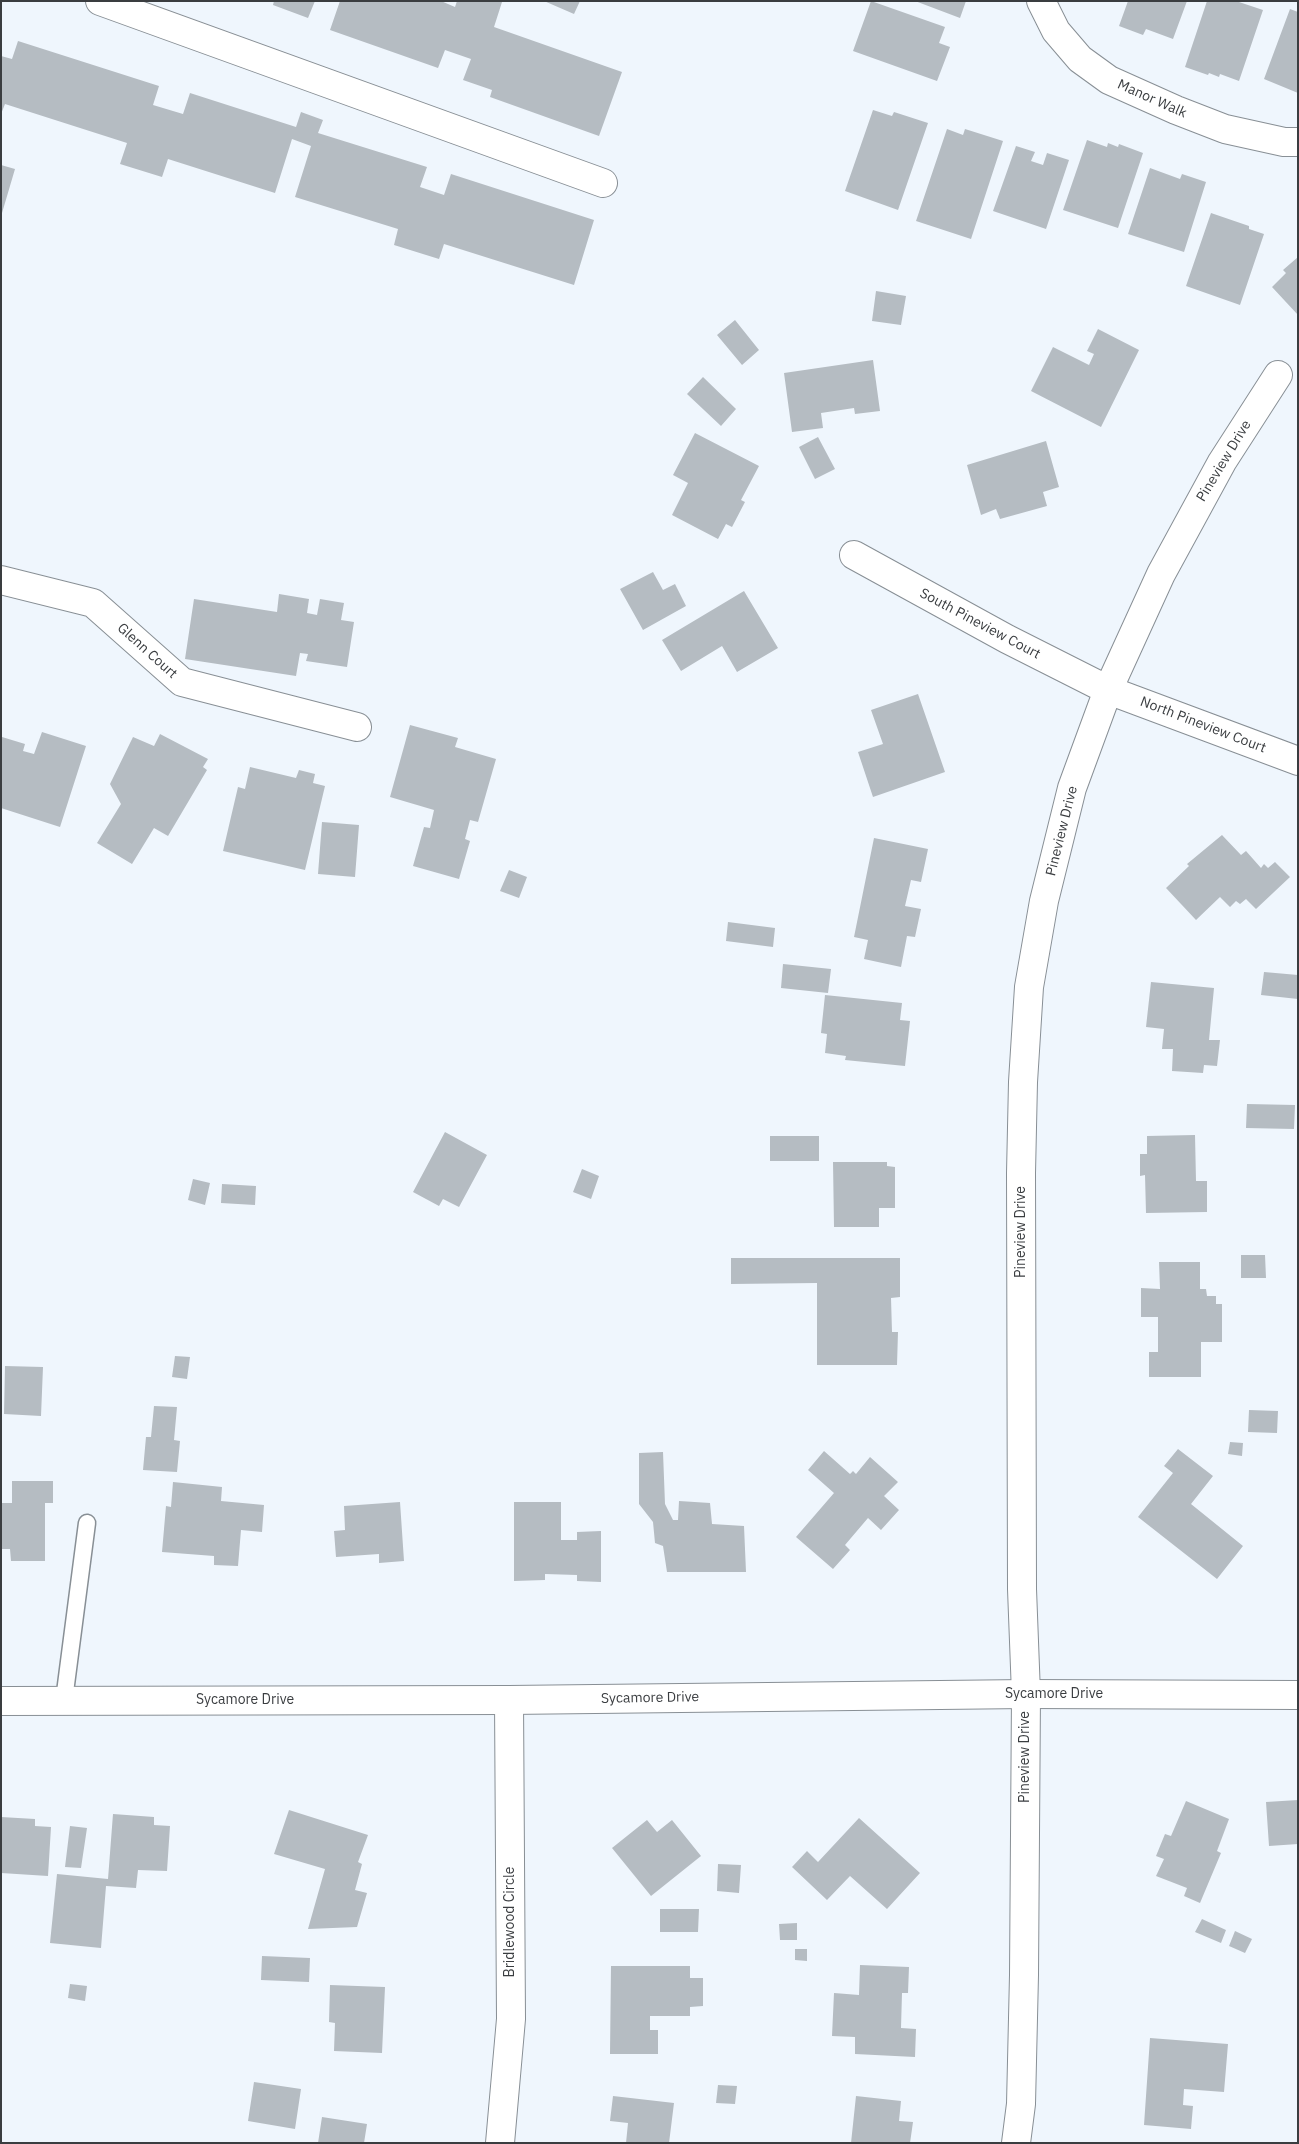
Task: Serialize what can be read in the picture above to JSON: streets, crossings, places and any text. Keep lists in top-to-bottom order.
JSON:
{
  "streets": {
    "street": [
      "Manor Walk",
      "Pineview Drive",
      "South Pineview Court",
      "Glenn Court",
      "North Pineview Court",
      "Sycamore Drive",
      "Bridlewood Circle"
    ]
  },
  "crossings": [
    ["Pineview Drive", "South Pineview Court"],
    ["Pineview Drive", "North Pineview Court"],
    ["Pineview Drive", "Sycamore Drive"],
    ["South Pineview Court", "North Pineview Court"],
    ["Sycamore Drive", "Bridlewood Circle"]
  ]
}
